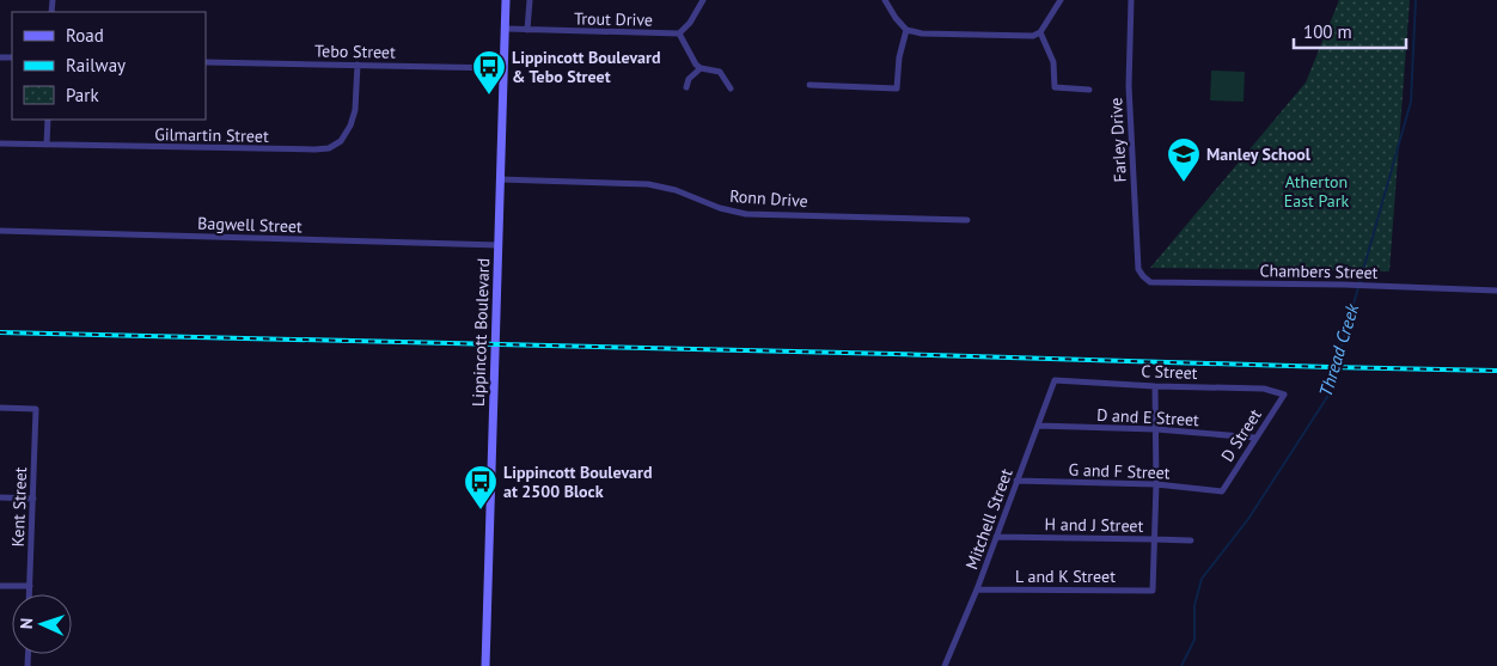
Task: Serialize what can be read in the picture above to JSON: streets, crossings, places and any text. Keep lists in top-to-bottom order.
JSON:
{
  "streets": {
    "street": [
      "Trout Drive",
      "Tebo Street",
      "Gilmartin Street",
      "Farley Drive",
      "Ronn Drive",
      "Bagwell Street",
      "Chambers Street",
      "Lippincott Boulevard",
      "C Street",
      "D and E Street",
      "D Street",
      "G and F Street",
      "Kent Street",
      "Mitchell Street",
      "H and J Street",
      "L and K Street"
    ]
  },
  "crossings": [
    ["Trout Drive", "Lippincott Boulevard"],
    ["Tebo Street", "Gilmartin Street"],
    ["Tebo Street", "Lippincott Boulevard"],
    ["Farley Drive", "Chambers Street"],
    ["Ronn Drive", "Lippincott Boulevard"],
    ["Bagwell Street", "Lippincott Boulevard"],
    ["C Street", "D Street"],
    ["C Street", "Mitchell Street"],
    ["D and E Street", "D Street"],
    ["D and E Street", "Mitchell Street"],
    ["D Street", "G and F Street"],
    ["G and F Street", "Mitchell Street"],
    ["Mitchell Street", "H and J Street"],
    ["Mitchell Street", "L and K Street"],
    ["H and J Street", "L and K Street"]
  ],
  "water": ["Thread Creek"],
  "parks": ["Atherton East Park"],
  "places": {
    "bus stop": ["Lippincott Boulevard & Tebo Street", "Lippincott Boulevard at 2500 Block"],
    "school or university": ["Manley School"]
  },
  "legend": ["Road", "Railway", "Park"],
  "scale_bar": "100 m",
  "north": "left"
}
